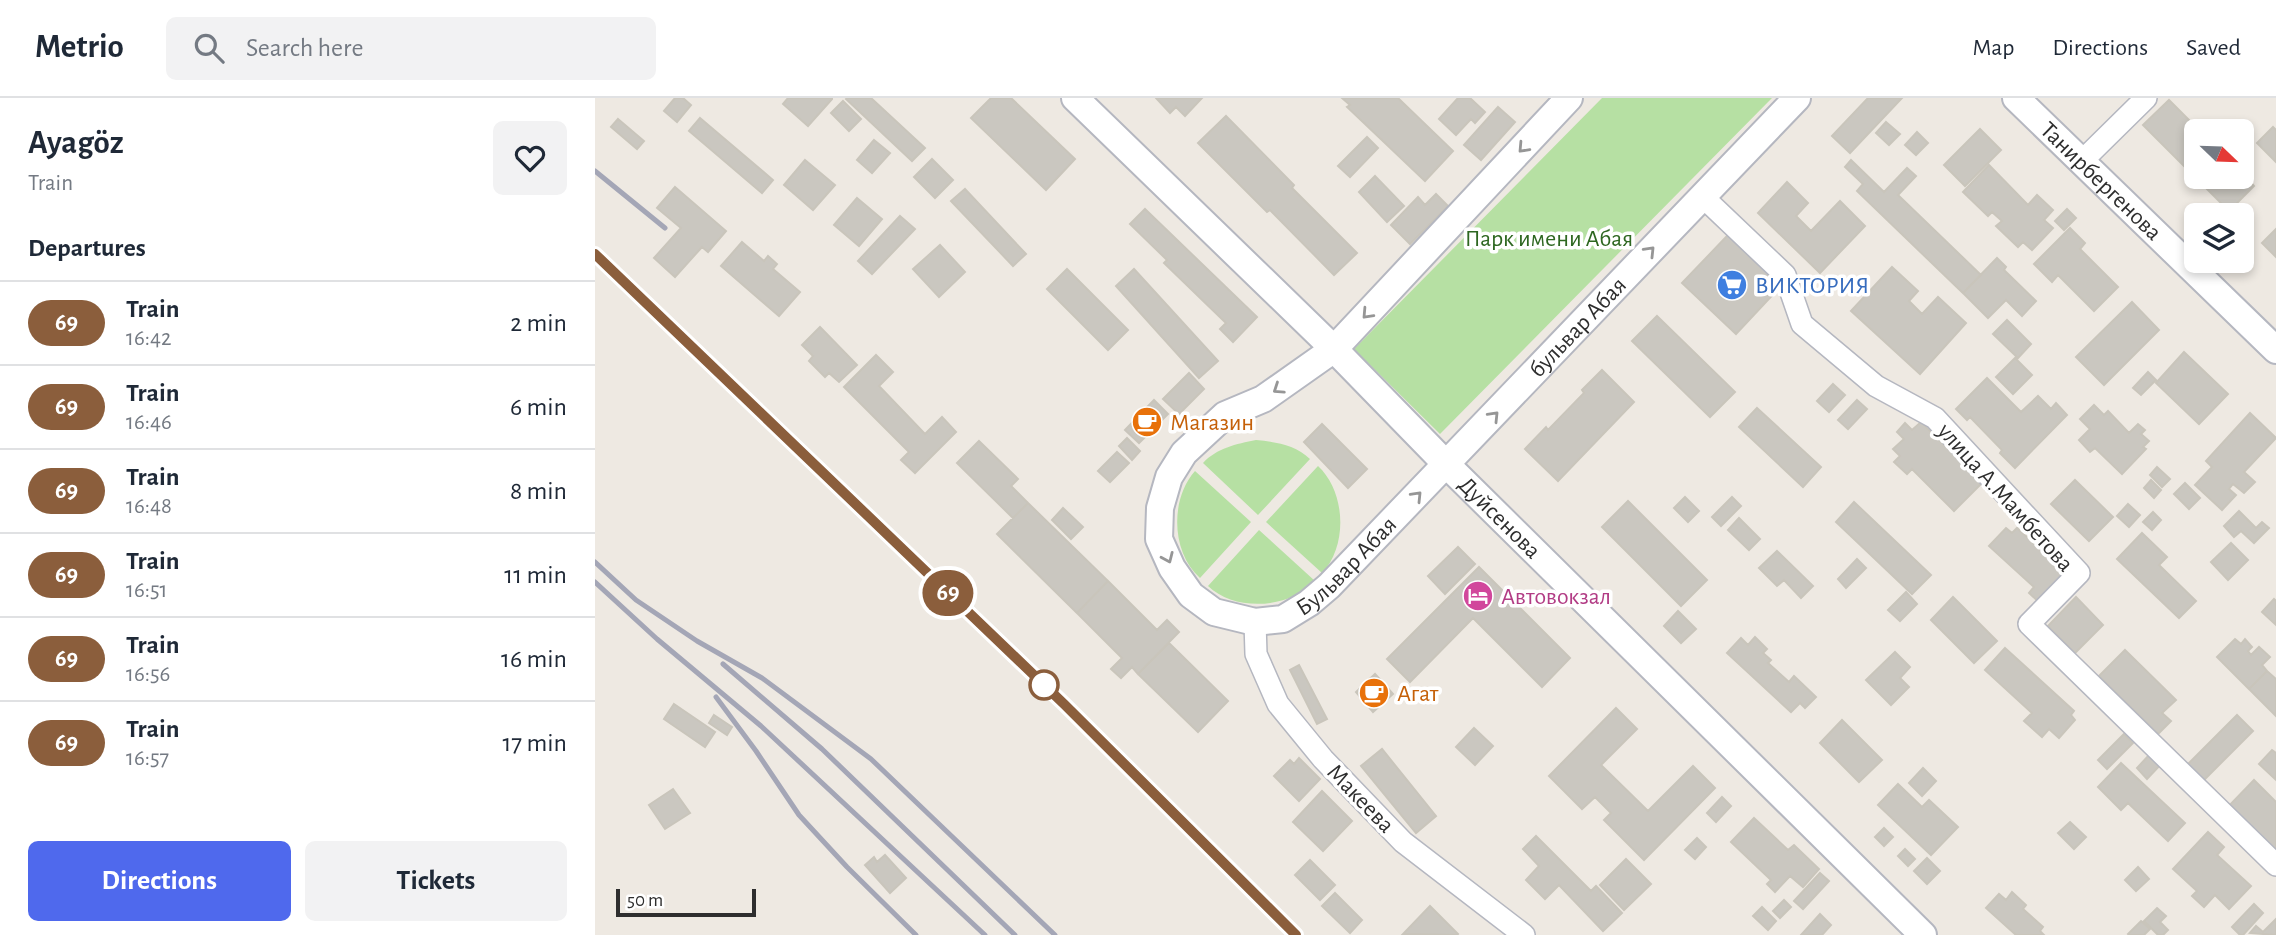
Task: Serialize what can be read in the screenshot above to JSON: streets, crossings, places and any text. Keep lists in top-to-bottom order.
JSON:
{
  "streets": {
    "street": [
      "Танирбергенова",
      "бульвар Абая",
      "улица А.Мамбетова",
      "Дуйсенова",
      "Бульвар Абая",
      "Макеева"
    ]
  },
  "crossings": [
    ["бульвар Абая", "улица А.Мамбетова"],
    ["бульвар Абая", "Дуйсенова"],
    ["бульвар Абая", "Бульвар Абая"],
    ["Дуйсенова", "Бульвар Абая"],
    ["Бульвар Абая", "Макеева"]
  ],
  "parks": ["Парк имени Абая"],
  "places": {
    "supermarket": ["ВИКТОРИЯ"],
    "cafe": ["Магазин", "Агат"],
    "hotel": ["Автовокзал"]
  },
  "scale_bar": "50 m",
  "north": "bottom right",
  "page": {
    "header": "Metrio",
    "search": "Search here",
    "nav": ["Map", "Directions", "Saved"],
    "heading": [
      ["Ayagöz", "Train"],
      "Departures"
    ],
    "on_map": "69",
    "list": [
      {
        "mark": "69",
        "name": "Train",
        "note": "16:42",
        "value": "2 min"
      },
      {
        "mark": "69",
        "name": "Train",
        "note": "16:46",
        "value": "6 min"
      },
      {
        "mark": "69",
        "name": "Train",
        "note": "16:48",
        "value": "8 min"
      },
      {
        "mark": "69",
        "name": "Train",
        "note": "16:51",
        "value": "11 min"
      },
      {
        "mark": "69",
        "name": "Train",
        "note": "16:56",
        "value": "16 min"
      },
      {
        "mark": "69",
        "name": "Train",
        "note": "16:57",
        "value": "17 min"
      }
    ],
    "buttons": ["Directions", "Tickets"],
    "scale": "50 m"
  }
}
